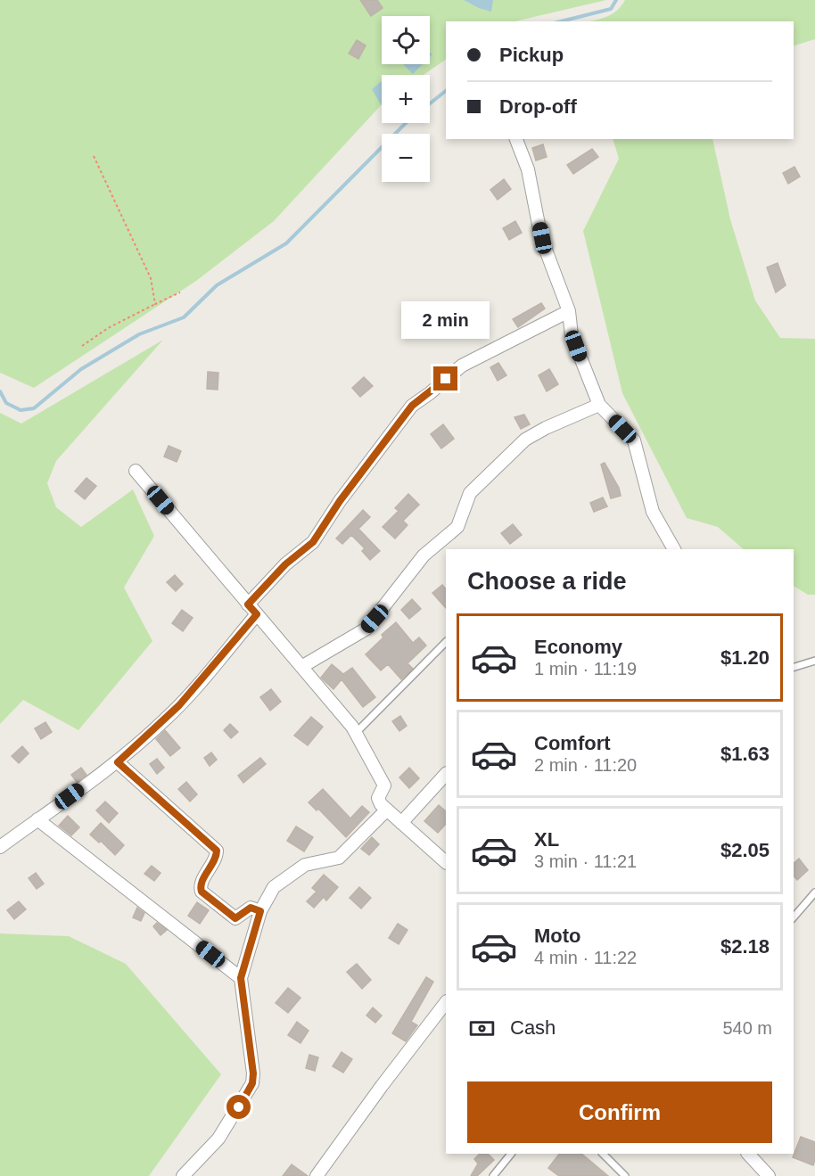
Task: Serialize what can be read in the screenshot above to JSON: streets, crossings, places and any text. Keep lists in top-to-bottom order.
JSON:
{
  "page": {
    "map_buttons": ["+", "−"],
    "banner": ["Pickup", "Drop-off"],
    "bubble": "2 min",
    "heading": "Choose a ride",
    "list": [
      {
        "name": "Economy",
        "note": "1 min · 11:19",
        "value": "$1.20"
      },
      {
        "name": "Comfort",
        "note": "2 min · 11:20",
        "value": "$1.63"
      },
      {
        "name": "XL",
        "note": "3 min · 11:21",
        "value": "$2.05"
      },
      {
        "name": "Moto",
        "note": "4 min · 11:22",
        "value": "$2.18"
      }
    ],
    "pay": ["Cash", "540 m"],
    "buttons": "Confirm"
  }
}
